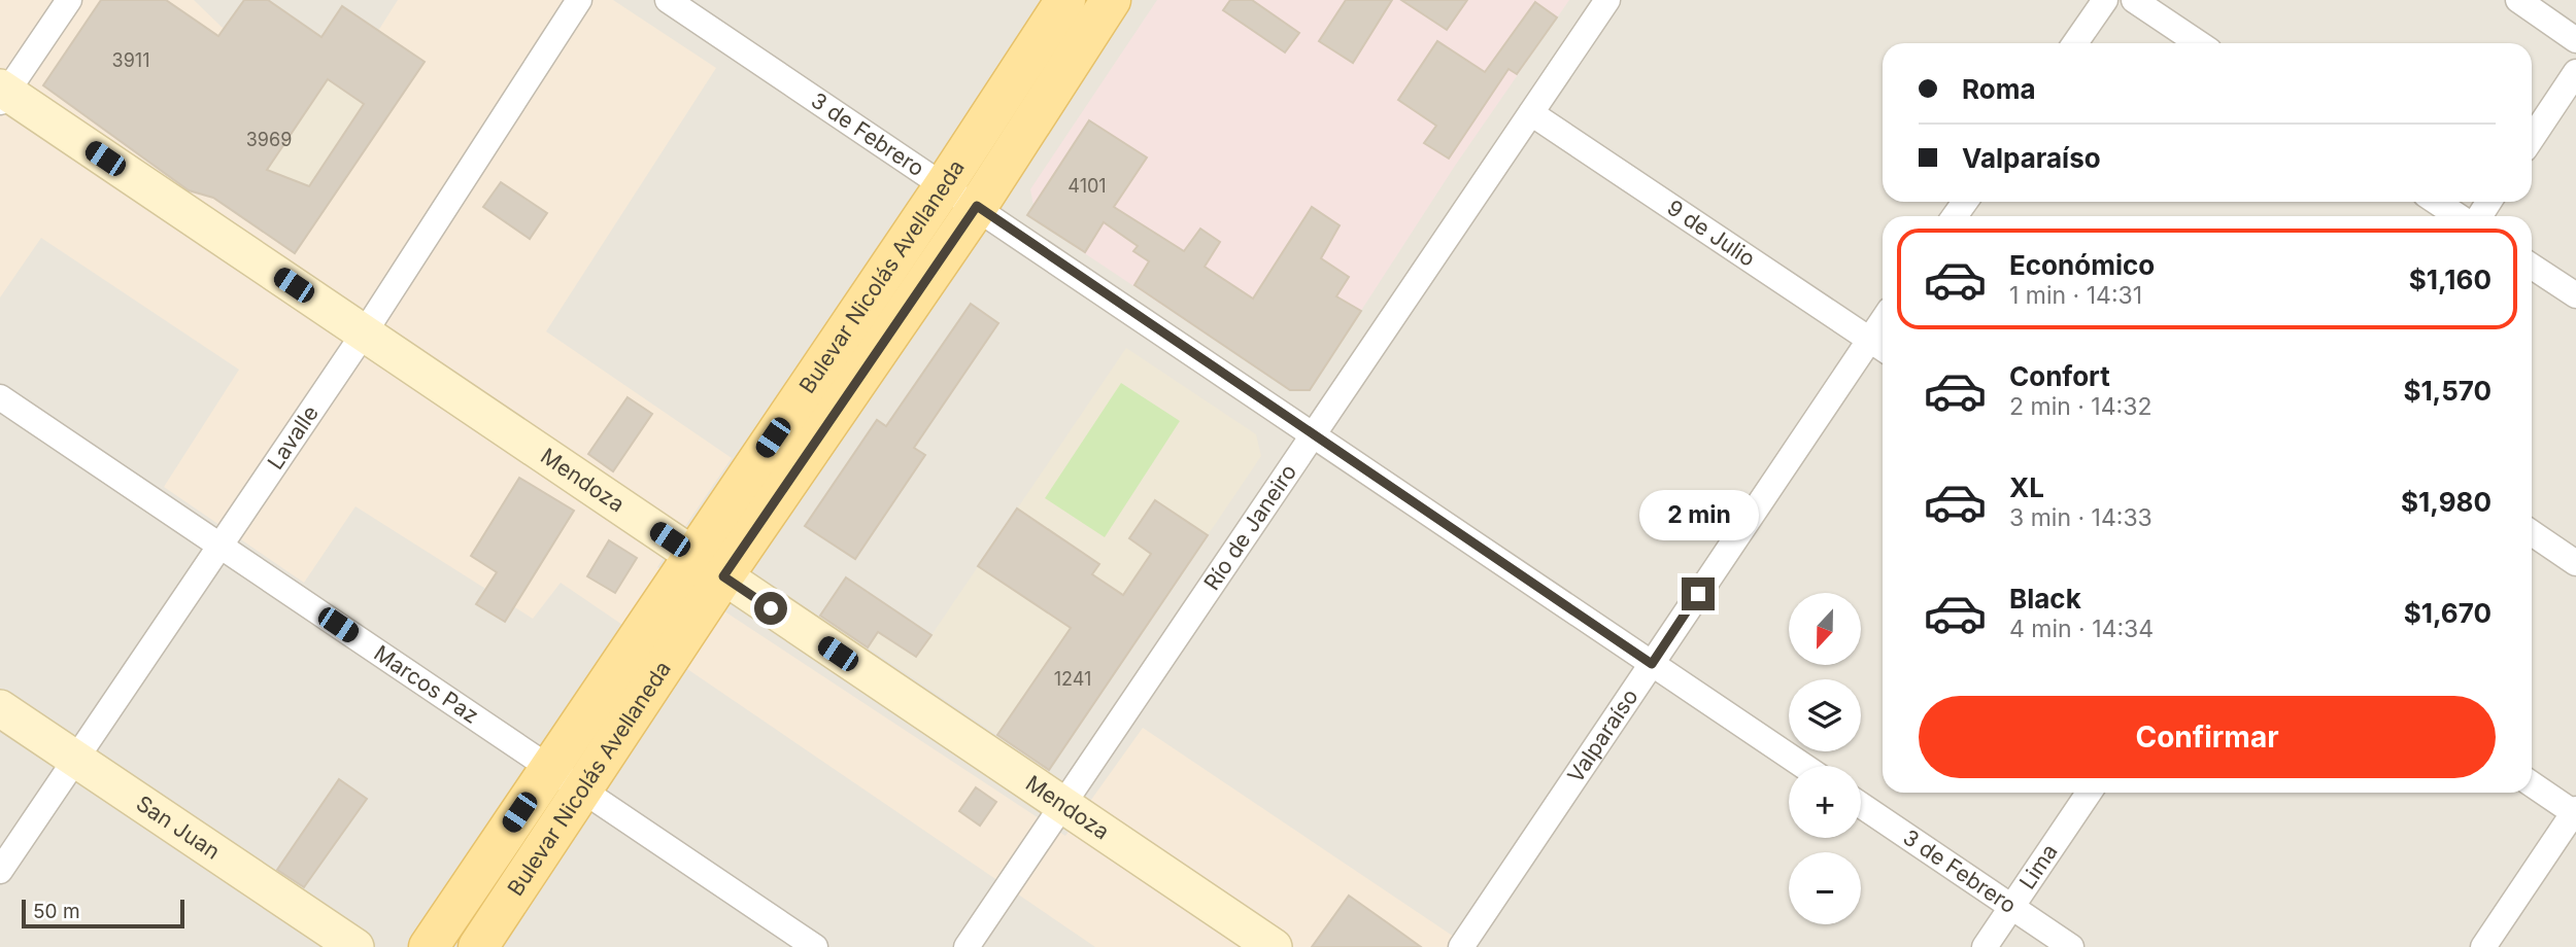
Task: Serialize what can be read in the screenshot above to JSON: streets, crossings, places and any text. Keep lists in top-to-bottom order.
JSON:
{
  "streets": {
    "main road": ["Bulevar Nicolás Avellaneda", "Mendoza", "San Juan"],
    "street": [
      "3 de Febrero",
      "9 de Julio",
      "Lavalle",
      "Río de Janeiro",
      "Marcos Paz",
      "Valparaíso",
      "Lima"
    ]
  },
  "crossings": [
    ["3 de Febrero", "Bulevar Nicolás Avellaneda"],
    ["3 de Febrero", "Río de Janeiro"],
    ["3 de Febrero", "Valparaíso"],
    ["3 de Febrero", "Lima"],
    ["9 de Julio", "Río de Janeiro"],
    ["9 de Julio", "Valparaíso"],
    ["Bulevar Nicolás Avellaneda", "Mendoza"],
    ["Bulevar Nicolás Avellaneda", "Marcos Paz"],
    ["Lavalle", "Mendoza"],
    ["Lavalle", "Marcos Paz"],
    ["Lavalle", "San Juan"],
    ["Mendoza", "Río de Janeiro"]
  ],
  "house_numbers": [
    "3911",
    "3969",
    "4101",
    "1241"
  ],
  "scale_bar": "50 m",
  "north": "bottom",
  "page": {
    "banner": ["Roma", "Valparaíso"],
    "list": [
      {
        "name": "Económico",
        "note": "1 min · 14:31",
        "value": "$1,160"
      },
      {
        "name": "Confort",
        "note": "2 min · 14:32",
        "value": "$1,570"
      },
      {
        "name": "XL",
        "note": "3 min · 14:33",
        "value": "$1,980"
      },
      {
        "name": "Black",
        "note": "4 min · 14:34",
        "value": "$1,670"
      }
    ],
    "bubble": "2 min",
    "map_buttons": ["+", "−"],
    "buttons": "Confirmar",
    "scale": "50 m"
  }
}
